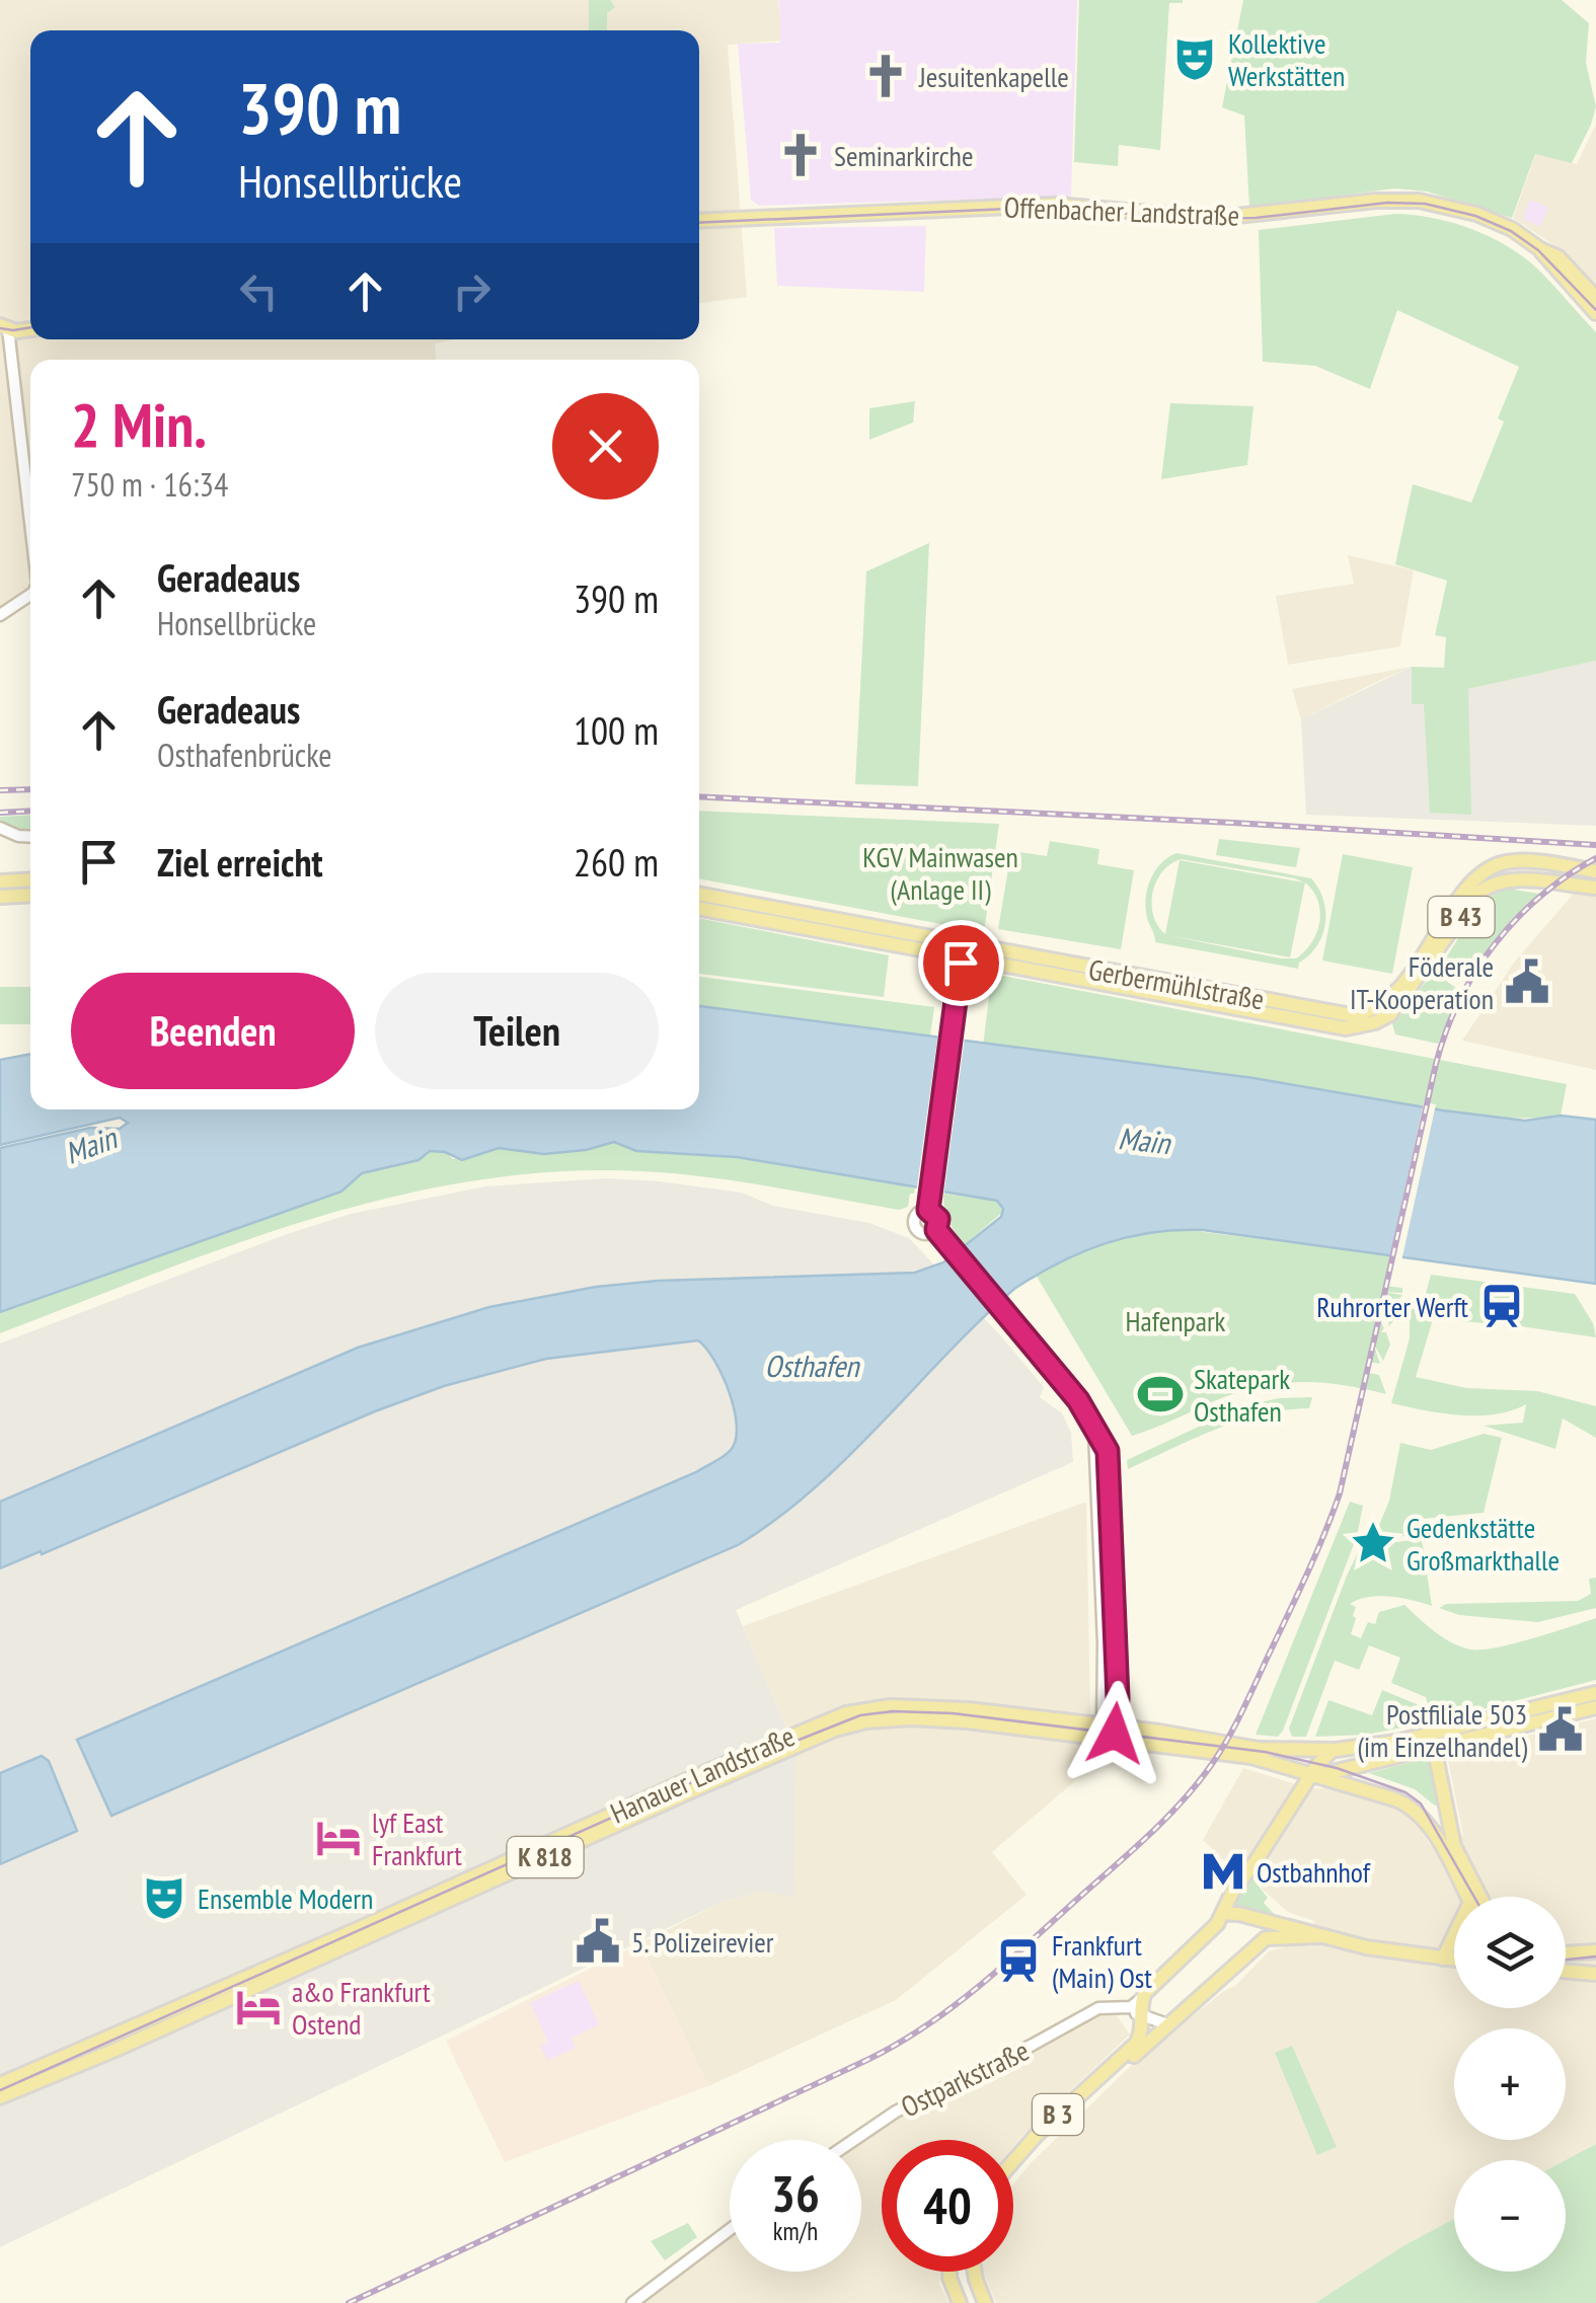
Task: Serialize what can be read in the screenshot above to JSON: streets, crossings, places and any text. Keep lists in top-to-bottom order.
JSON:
{
  "streets": {
    "main road": [
      "Offenbacher Landstraße",
      "B 43",
      "Gerbermühlstraße",
      "Hanauer Landstraße",
      "K 818",
      "B 3"
    ],
    "street": ["Ostparkstraße"]
  },
  "crossings": [
    ["B 43", "Gerbermühlstraße"],
    ["Ostparkstraße", "B 3"]
  ],
  "water": ["Main", "Osthafen"],
  "parks": ["KGV Mainwasen (Anlage II)", "Hafenpark"],
  "places": {
    "theatre": ["Kollektive Werkstätten", "Ensemble Modern"],
    "church": ["Jesuitenkapelle", "Seminarkirche"],
    "public building": ["Föderale IT-Kooperation", "Postfiliale 503 (im Einzelhandel)", "5. Polizeirevier"],
    "station": ["Ruhrorter Werft", "Frankfurt (Main) Ost"],
    "sports": ["Skatepark Osthafen"],
    "place": ["Gedenkstätte Großmarkthalle"],
    "hotel": ["lyf East Frankfurt", "a&o Frankfurt Ostend"],
    "metro station": ["Ostbahnhof"]
  },
  "page": {
    "turn": ["390 m", "Honsellbrücke"],
    "heading": ["2 Min.", "750 m · 16:34"],
    "list": [
      {
        "name": "Geradeaus",
        "note": "Honsellbrücke",
        "value": "390 m"
      },
      {
        "name": "Geradeaus",
        "note": "Osthafenbrücke",
        "value": "100 m"
      },
      {
        "name": "Ziel erreicht",
        "value": "260 m"
      }
    ],
    "buttons": ["Beenden", "Teilen"],
    "map_buttons": ["+", "−"],
    "speed": "36 km/h",
    "limit": "40"
  }
}
